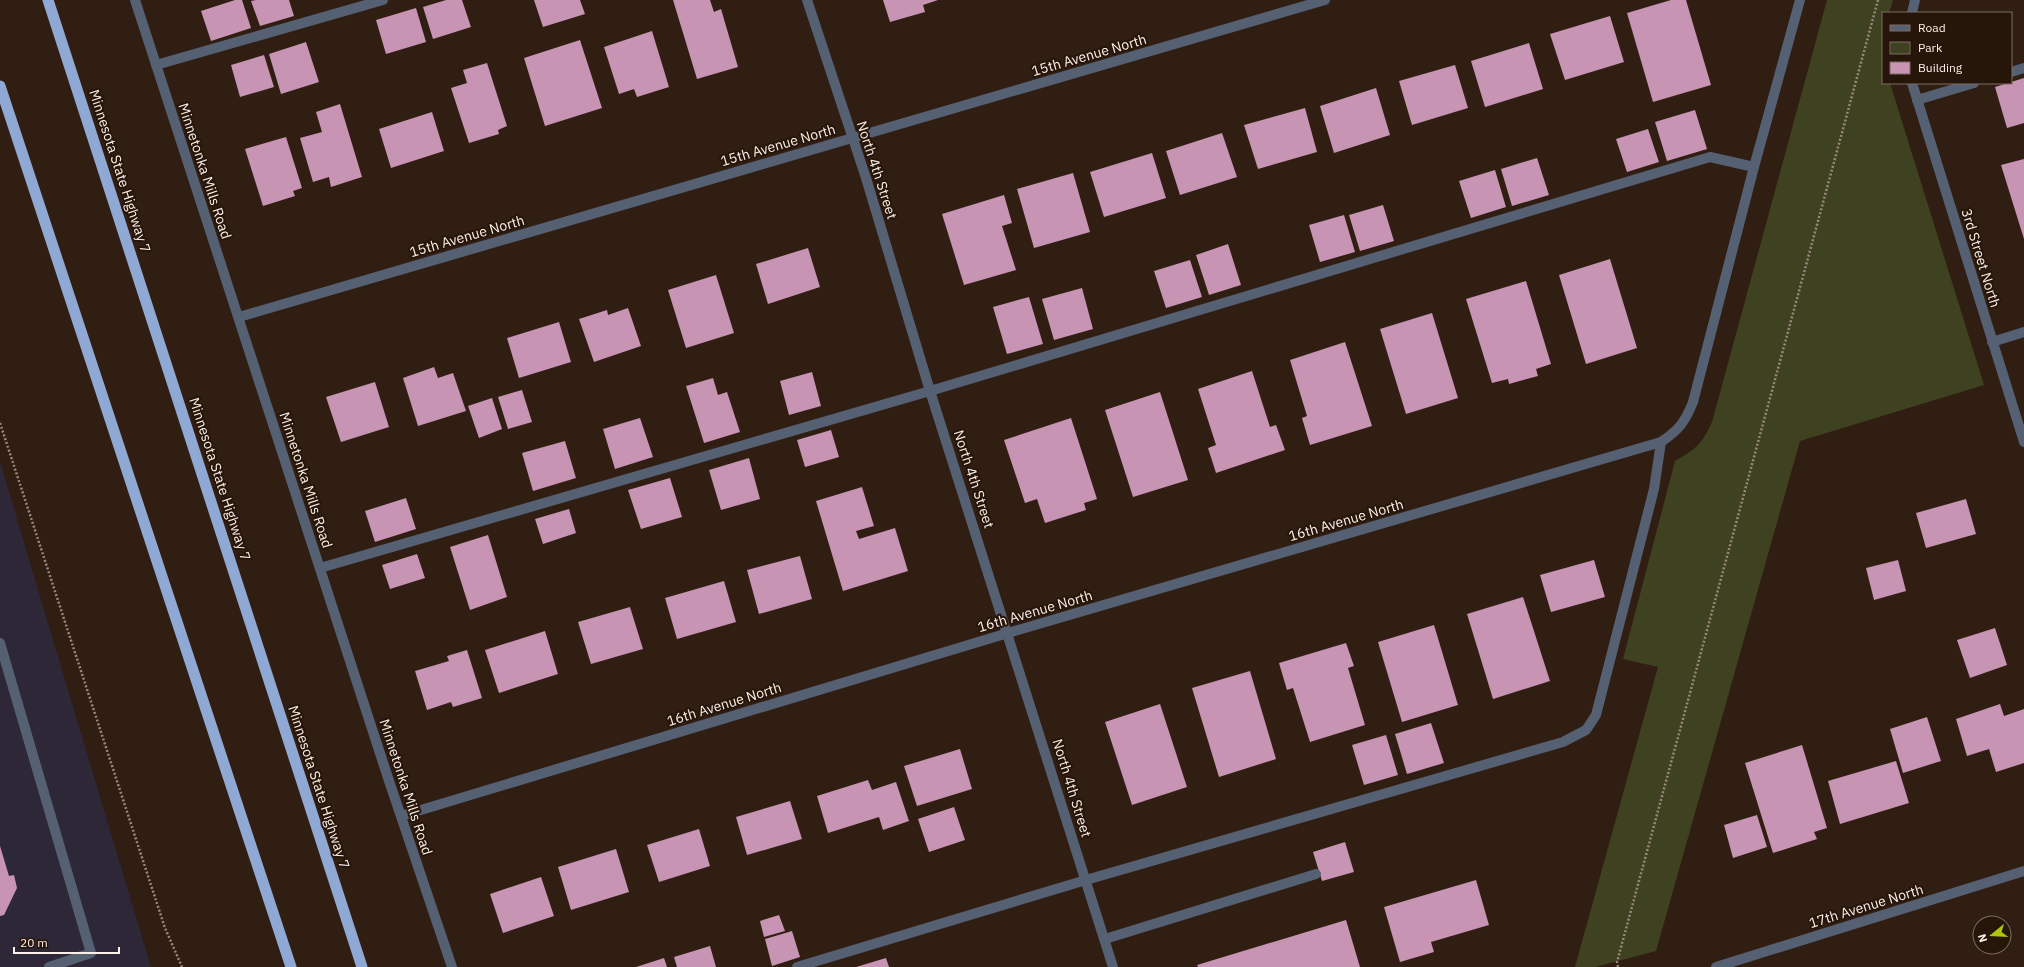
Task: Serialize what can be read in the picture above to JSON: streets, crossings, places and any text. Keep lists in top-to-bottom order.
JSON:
{
  "streets": {
    "highway": ["Minnesota State Highway 7"],
    "street": [
      "15th Avenue North",
      "North 4th Street",
      "Minnetonka Mills Road",
      "3rd Street North",
      "16th Avenue North",
      "17th Avenue North"
    ]
  },
  "crossings": [
    ["15th Avenue North", "North 4th Street"],
    ["15th Avenue North", "Minnetonka Mills Road"],
    ["North 4th Street", "16th Avenue North"],
    ["Minnetonka Mills Road", "16th Avenue North"]
  ],
  "legend": ["Road", "Park", "Building"],
  "scale_bar": "20 m",
  "north": "left"
}
